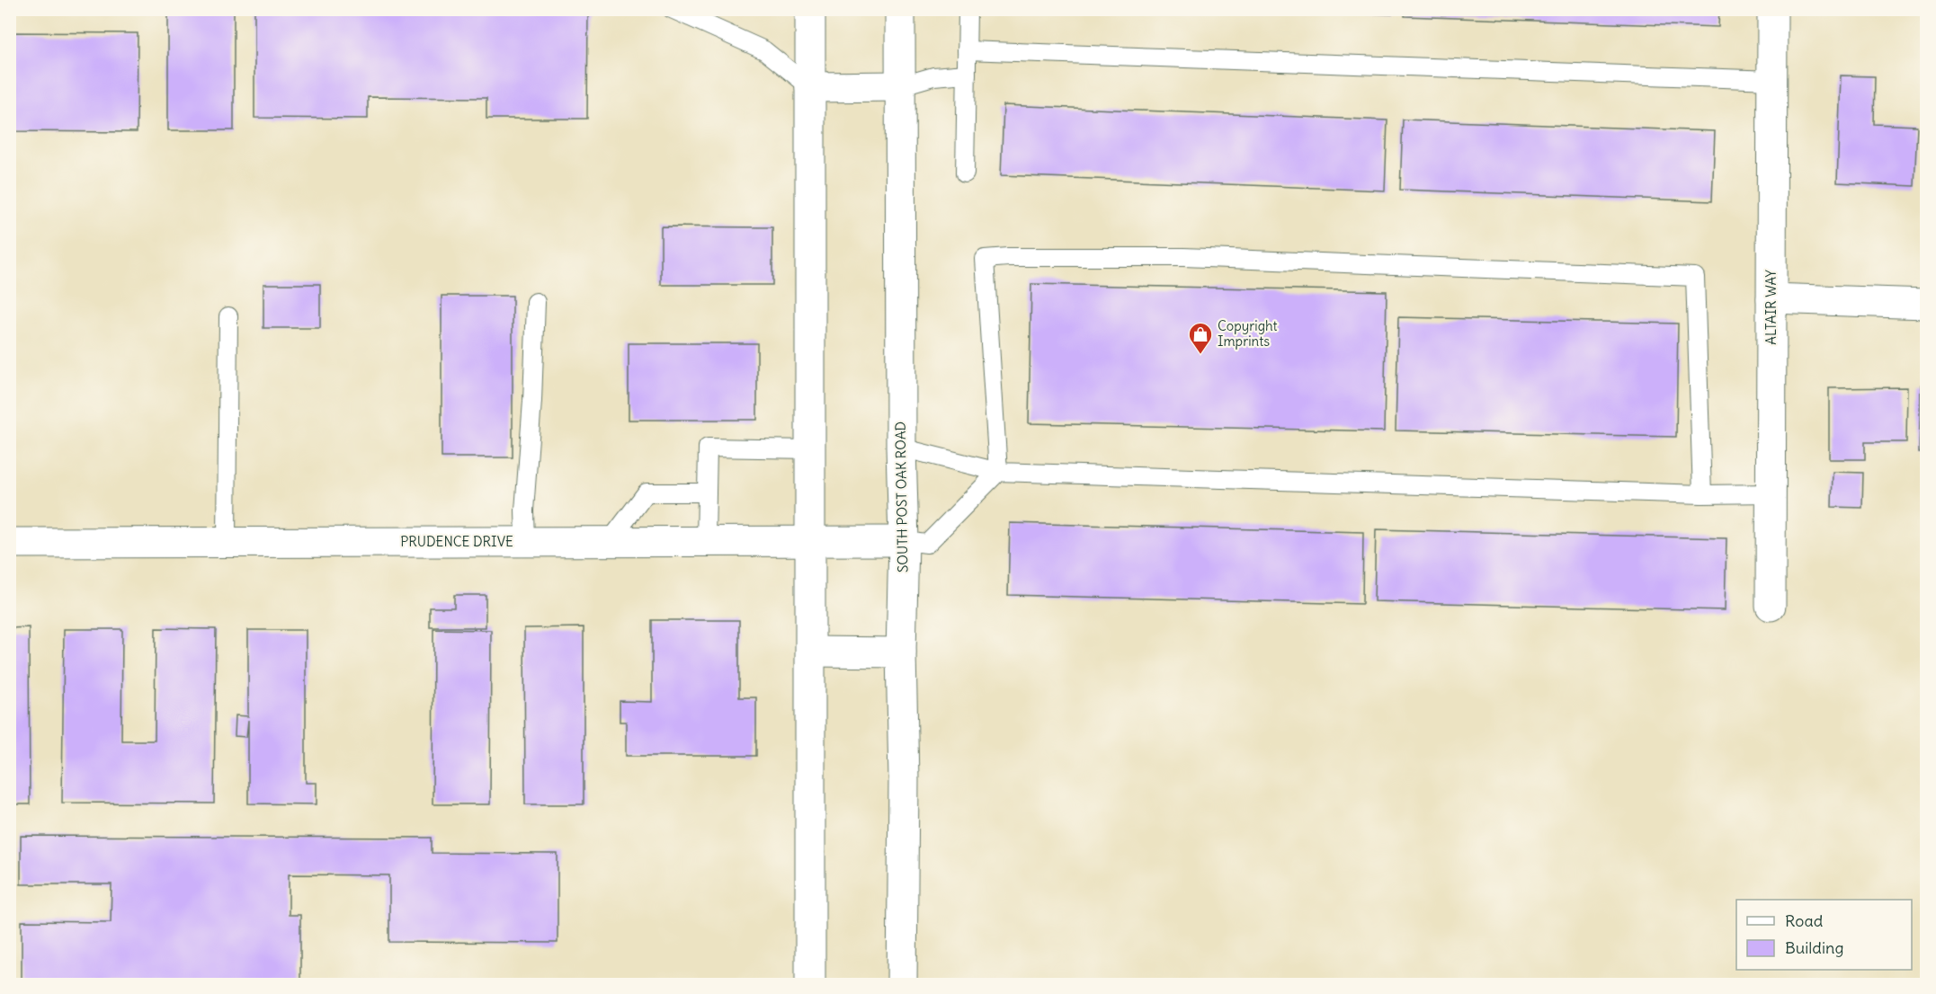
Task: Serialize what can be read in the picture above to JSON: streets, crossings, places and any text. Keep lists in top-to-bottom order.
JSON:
{
  "streets": {
    "main road": ["ALTAIR WAY", "SOUTH POST OAK ROAD", "PRUDENCE DRIVE"]
  },
  "crossings": [
    ["SOUTH POST OAK ROAD", "PRUDENCE DRIVE"]
  ],
  "places": {
    "shop": ["Copyright Imprints"]
  },
  "legend": ["Road", "Building"]
}
